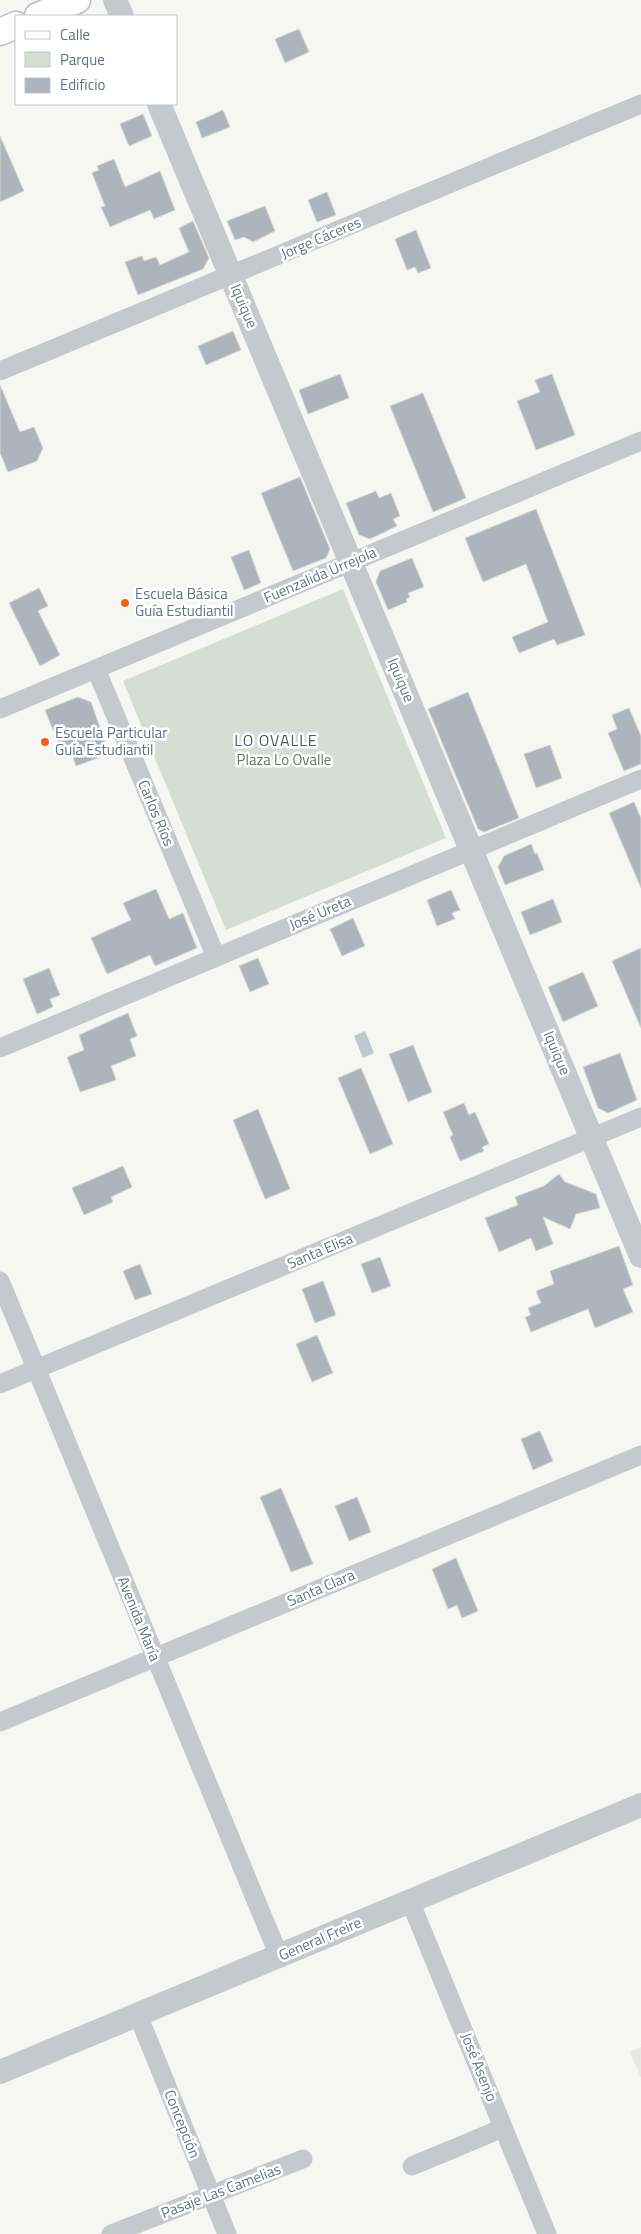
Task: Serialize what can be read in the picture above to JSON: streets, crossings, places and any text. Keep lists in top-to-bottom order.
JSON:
{
  "streets": {
    "street": [
      "Jorge Cáceres",
      "Iquique",
      "Fuenzalida Urrejola",
      "Carlos Ríos",
      "José Ureta",
      "Santa Elisa",
      "Santa Clara",
      "Avenida María",
      "General Freire",
      "José Asenjo",
      "Concepción",
      "Pasaje Las Camelias"
    ]
  },
  "crossings": [
    ["Jorge Cáceres", "Iquique"],
    ["Iquique", "Fuenzalida Urrejola"],
    ["Iquique", "José Ureta"],
    ["Iquique", "Santa Elisa"],
    ["Fuenzalida Urrejola", "Carlos Ríos"],
    ["Carlos Ríos", "José Ureta"],
    ["Santa Elisa", "Avenida María"],
    ["Santa Clara", "Avenida María"],
    ["Avenida María", "General Freire"],
    ["General Freire", "José Asenjo"],
    ["General Freire", "Concepción"],
    ["Concepción", "Pasaje Las Camelias"]
  ],
  "districts": ["LO OVALLE"],
  "parks": ["Plaza Lo Ovalle"],
  "places": ["Escuela Básica Guía Estudiantil", "Escuela Particular Guía Estudiantil"],
  "legend": ["Calle", "Parque", "Edificio"]
}
